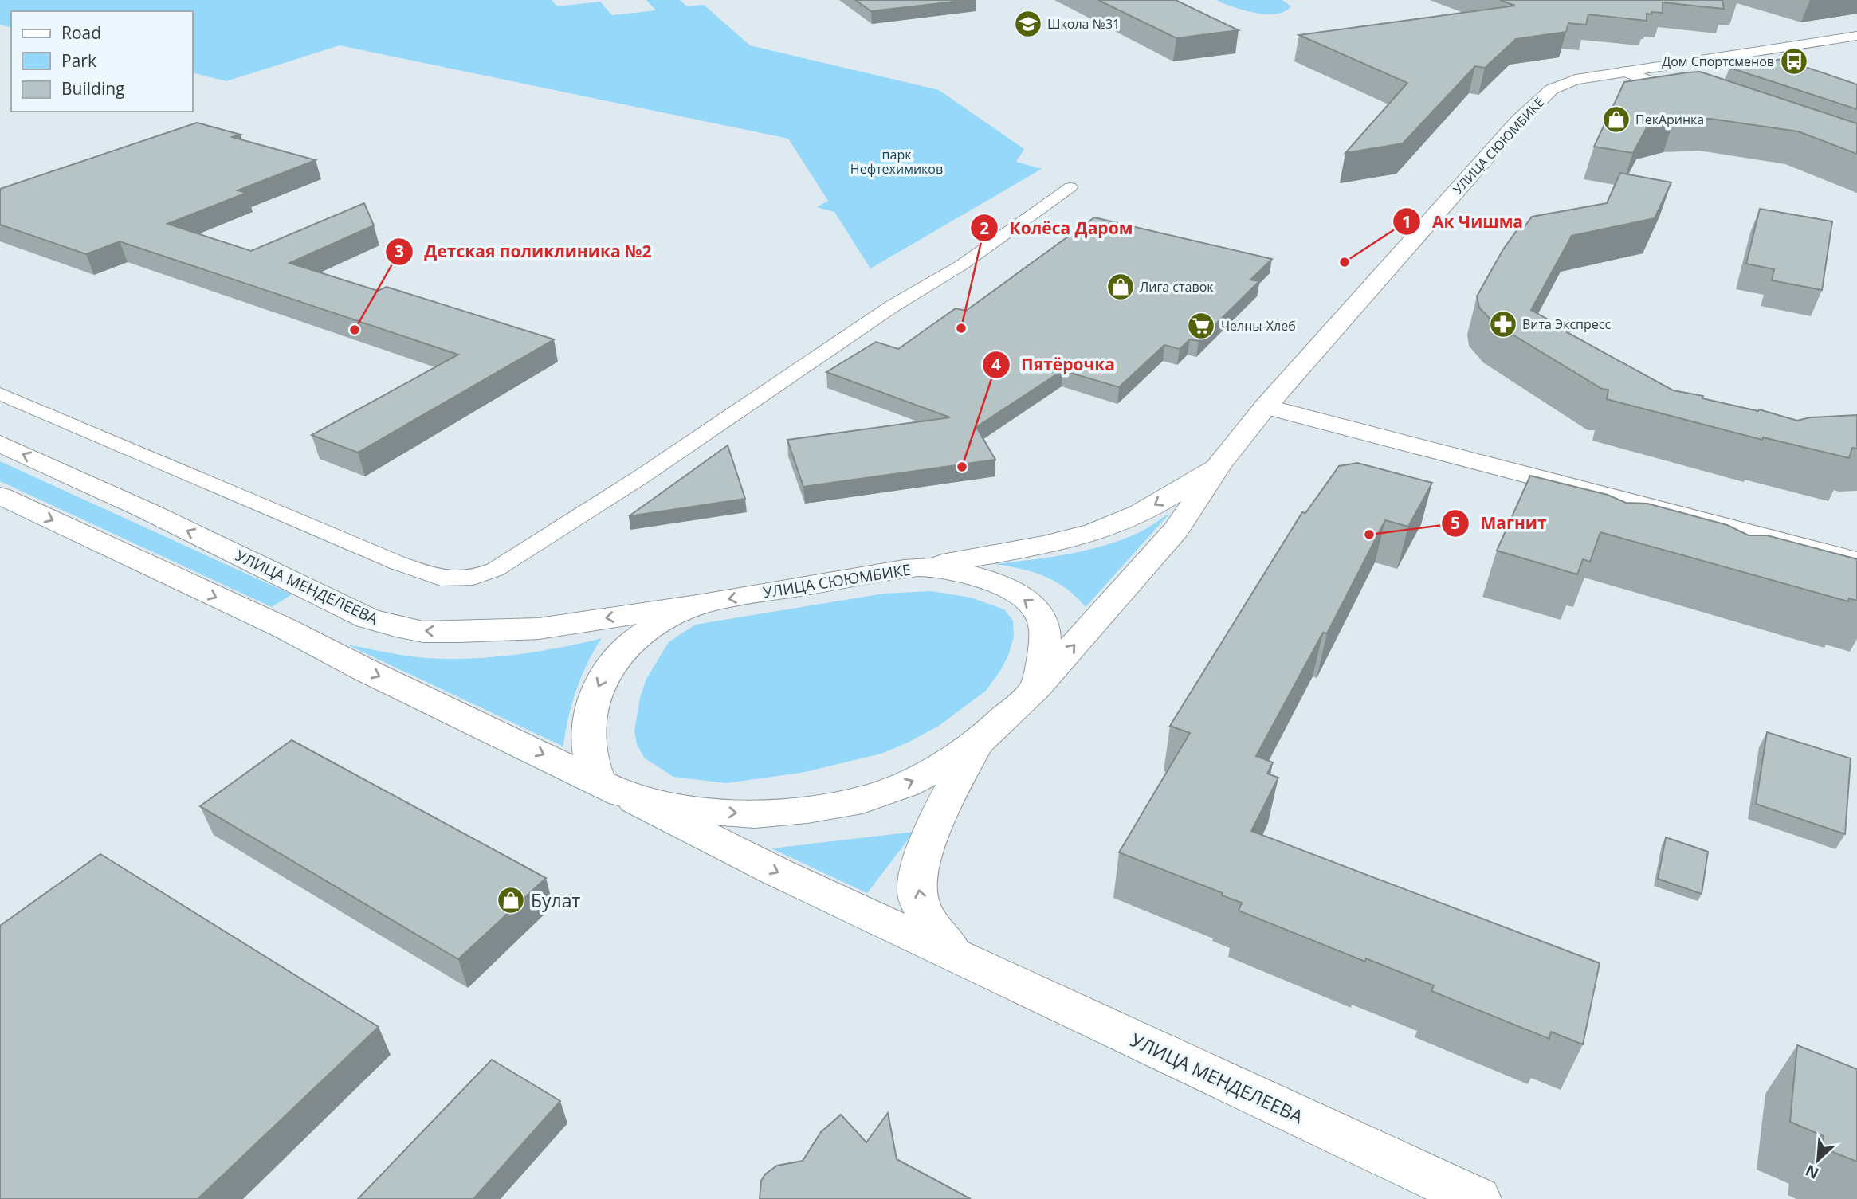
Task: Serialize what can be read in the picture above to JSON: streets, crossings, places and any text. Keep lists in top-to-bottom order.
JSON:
{
  "streets": {
    "street": ["УЛИЦА СЮЮМБИКЕ", "УЛИЦА МЕНДЕЛЕЕВА"]
  },
  "crossings": [
    ["УЛИЦА СЮЮМБИКЕ", "УЛИЦА МЕНДЕЛЕЕВА"]
  ],
  "parks": ["парк Нефтехимиков"],
  "places": {
    "school or university": ["Школа №31"],
    "bus stop": ["Дом Спортсменов"],
    "shop": ["ПекАринка", "Лига ставок", "Булат"],
    "other": [
      "Ак Чишма",
      "Колёса Даром",
      "Детская поликлиника №2",
      "Пятёрочка",
      "Магнит"
    ],
    "pharmacy": ["Вита Экспресс"],
    "supermarket": ["Челны-Хлеб"]
  },
  "legend": ["Road", "Park", "Building"],
  "north": "bottom left"
}
